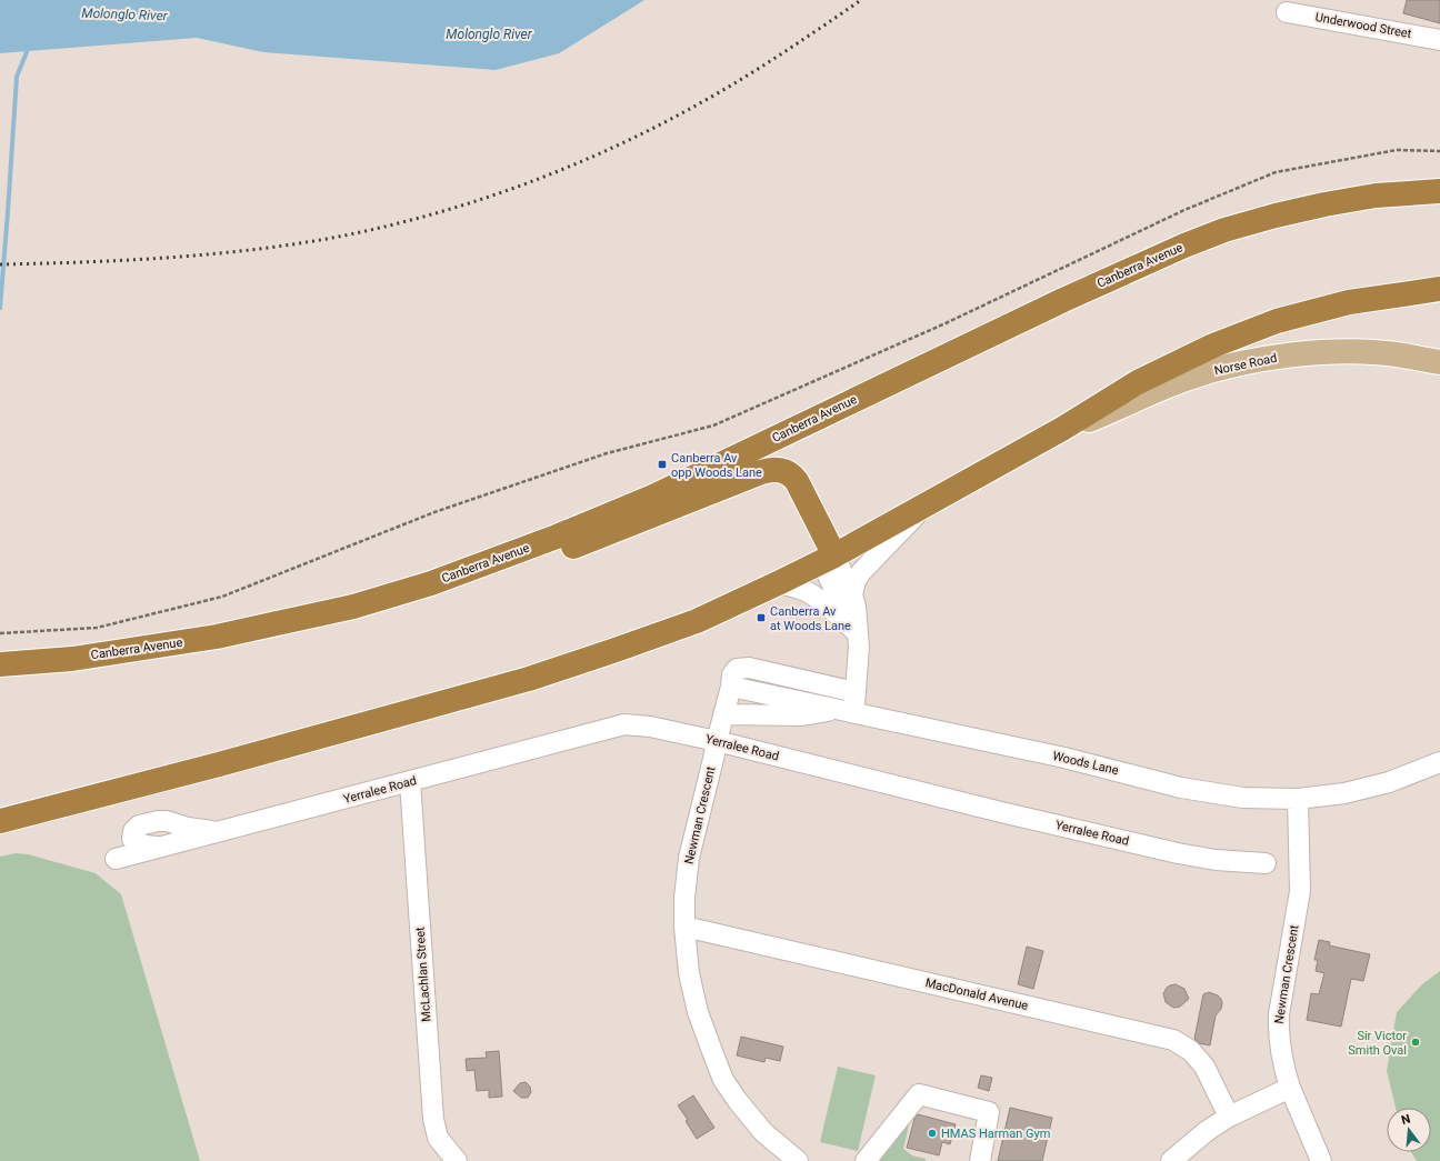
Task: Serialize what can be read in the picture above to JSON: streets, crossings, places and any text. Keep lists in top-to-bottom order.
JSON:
{
  "streets": {
    "highway": ["Canberra Avenue"],
    "main road": ["Norse Road"],
    "street": [
      "Underwood Street",
      "Yerralee Road",
      "Woods Lane",
      "Newman Crescent",
      "McLachlan Street",
      "MacDonald Avenue"
    ]
  },
  "crossings": [
    ["Yerralee Road", "Newman Crescent"],
    ["Yerralee Road", "McLachlan Street"],
    ["Woods Lane", "Newman Crescent"],
    ["Newman Crescent", "MacDonald Avenue"]
  ],
  "water": ["Molonglo River"],
  "places": {
    "transit": ["Canberra Av opp Woods Lane", "Canberra Av at Woods Lane"],
    "other": ["Sir Victor Smith Oval", "HMAS Harman Gym"]
  },
  "north": "top"
}
